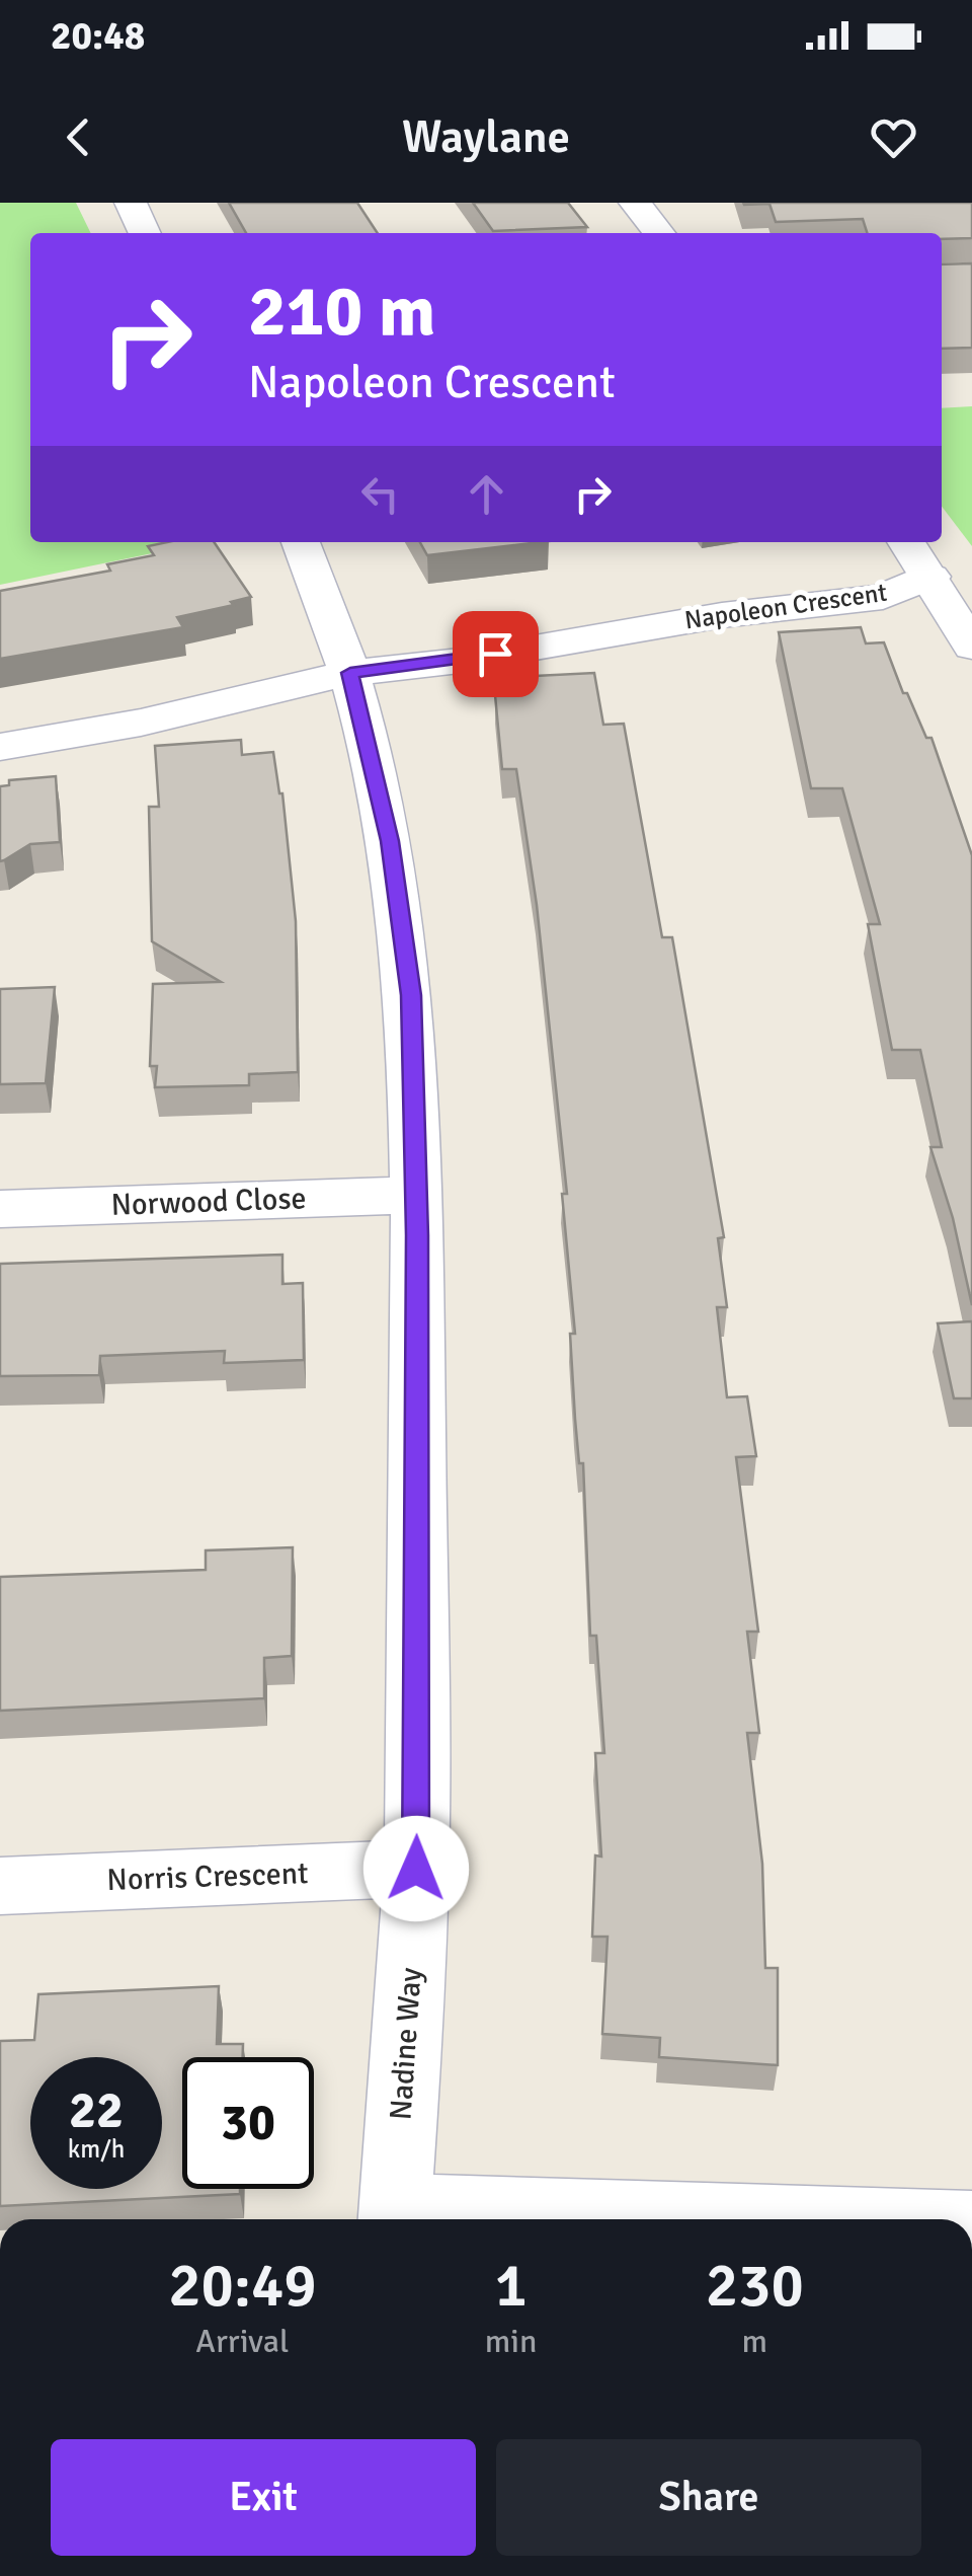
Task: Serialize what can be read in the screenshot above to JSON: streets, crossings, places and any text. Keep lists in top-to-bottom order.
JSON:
{
  "streets": {
    "street": [
      "Napoleon Crescent",
      "Norwood Close",
      "Norris Crescent",
      "Nadine Way"
    ]
  },
  "crossings": [
    ["Napoleon Crescent", "Nadine Way"],
    ["Norwood Close", "Nadine Way"],
    ["Norris Crescent", "Nadine Way"]
  ],
  "page": {
    "status": "20:48",
    "header": "Waylane",
    "turn": ["210 m", "Napoleon Crescent"],
    "speed": "22 km/h",
    "limit": "30",
    "eta": [
      "20:49",
      "Arrival",
      "1",
      "min",
      "230",
      "m"
    ],
    "buttons": ["Exit", "Share"]
  }
}
